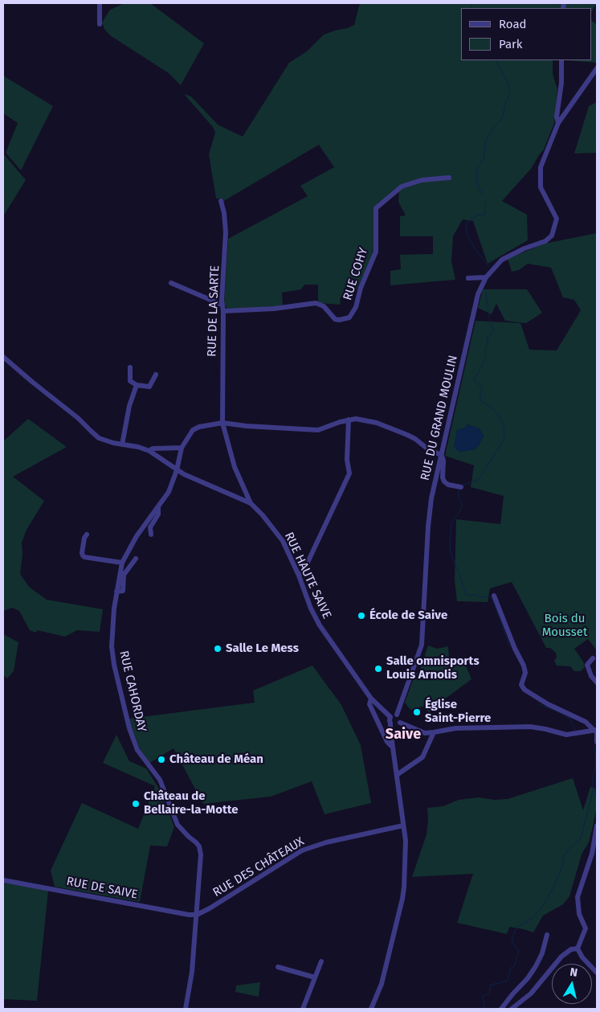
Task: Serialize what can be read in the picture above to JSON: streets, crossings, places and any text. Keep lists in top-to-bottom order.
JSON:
{
  "streets": {
    "street": [
      "RUE COHY",
      "RUE DE LA SARTE",
      "RUE DU GRAND MOULIN",
      "RUE HAUTE SAIVE",
      "RUE CAHORDAY",
      "RUE DES CHÂTEAUX",
      "RUE DE SAIVE"
    ]
  },
  "crossings": [
    ["RUE COHY", "RUE DE LA SARTE"],
    ["RUE DE LA SARTE", "RUE HAUTE SAIVE"],
    ["RUE HAUTE SAIVE", "RUE CAHORDAY"],
    ["RUE CAHORDAY", "RUE DES CHÂTEAUX"],
    ["RUE CAHORDAY", "RUE DE SAIVE"],
    ["RUE DES CHÂTEAUX", "RUE DE SAIVE"]
  ],
  "districts": ["Saive"],
  "parks": ["Bois du Mousset"],
  "places": [
    "École de Saive",
    "Salle Le Mess",
    "Salle omnisports Louis Arnolis",
    "Église Saint-Pierre",
    "Château de Méan",
    "Château de Bellaire-la-Motte"
  ],
  "legend": ["Road", "Park"],
  "north": "top"
}
